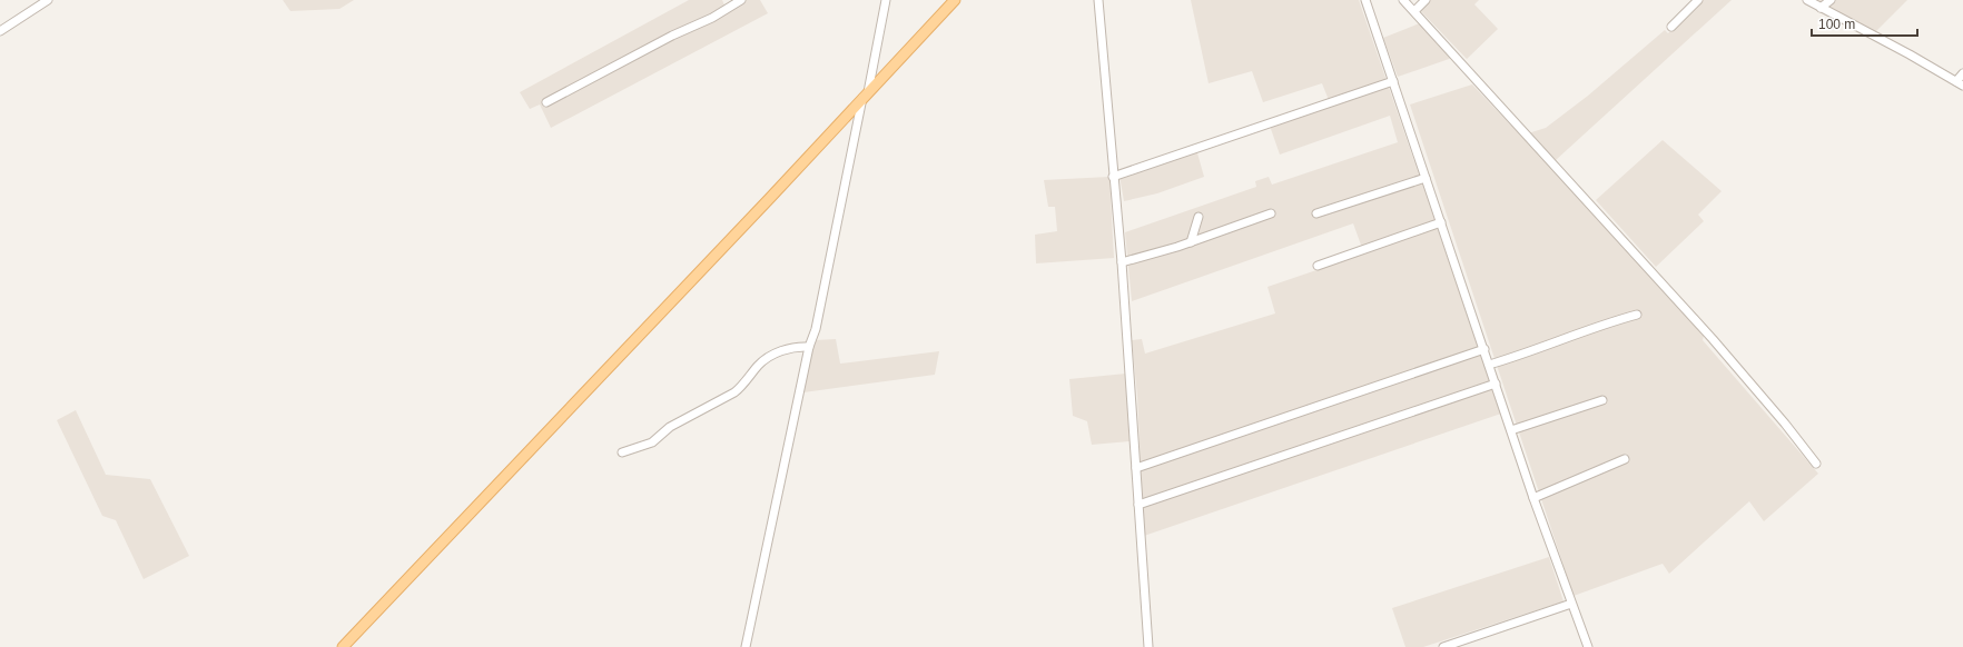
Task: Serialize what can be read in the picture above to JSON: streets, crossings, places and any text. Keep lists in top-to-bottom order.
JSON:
{
  "scale_bar": "100 m"
}
